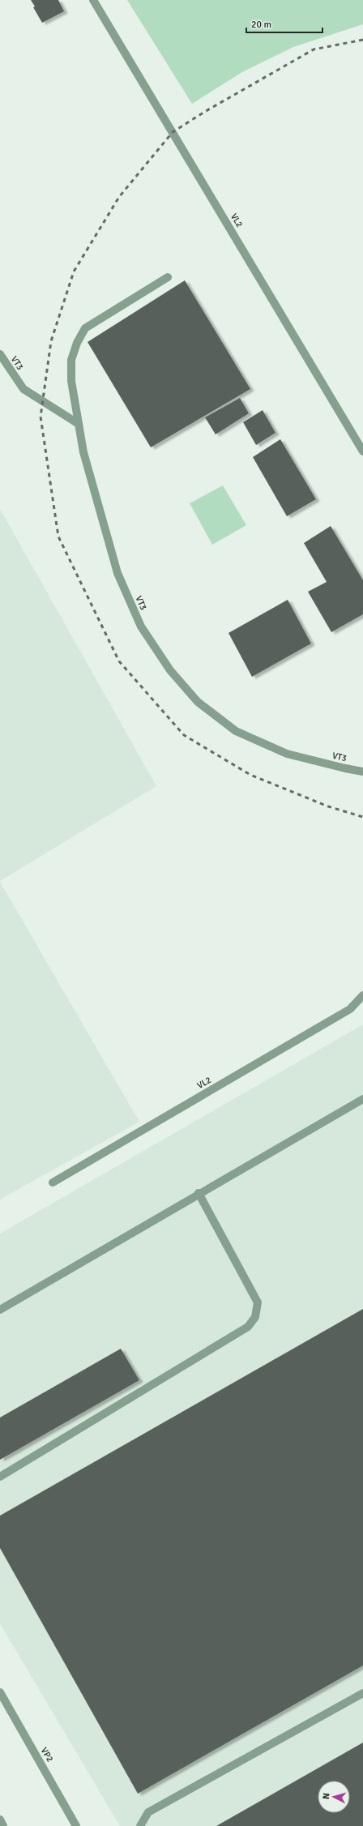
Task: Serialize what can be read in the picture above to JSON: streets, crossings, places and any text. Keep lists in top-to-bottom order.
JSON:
{
  "streets": {
    "lane": ["VL2", "VT3", "VP2"]
  },
  "scale_bar": "20 m",
  "north": "left"
}
